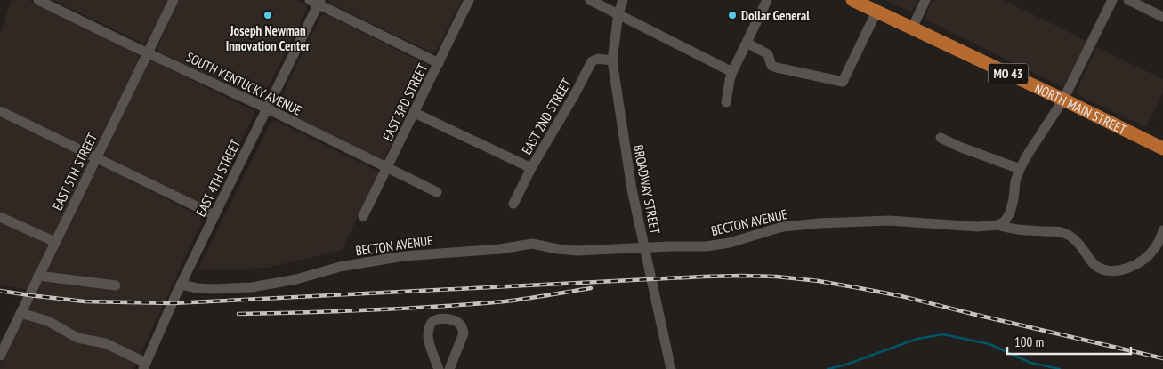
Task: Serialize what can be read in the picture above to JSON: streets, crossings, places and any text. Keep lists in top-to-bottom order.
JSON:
{
  "streets": {
    "main road": ["MO 43", "NORTH MAIN STREET"],
    "street": [
      "SOUTH KENTUCKY AVENUE",
      "EAST 3RD STREET",
      "EAST 2ND STREET",
      "EAST 5TH STREET",
      "EAST 4TH STREET",
      "BROADWAY STREET",
      "BECTON AVENUE"
    ]
  },
  "crossings": [
    ["SOUTH KENTUCKY AVENUE", "EAST 3RD STREET"],
    ["SOUTH KENTUCKY AVENUE", "EAST 5TH STREET"],
    ["SOUTH KENTUCKY AVENUE", "EAST 4TH STREET"],
    ["EAST 2ND STREET", "BROADWAY STREET"],
    ["EAST 4TH STREET", "BECTON AVENUE"]
  ],
  "places": ["Joseph Newman Innovation Center", "Dollar General"],
  "scale_bar": "100 m"
}
